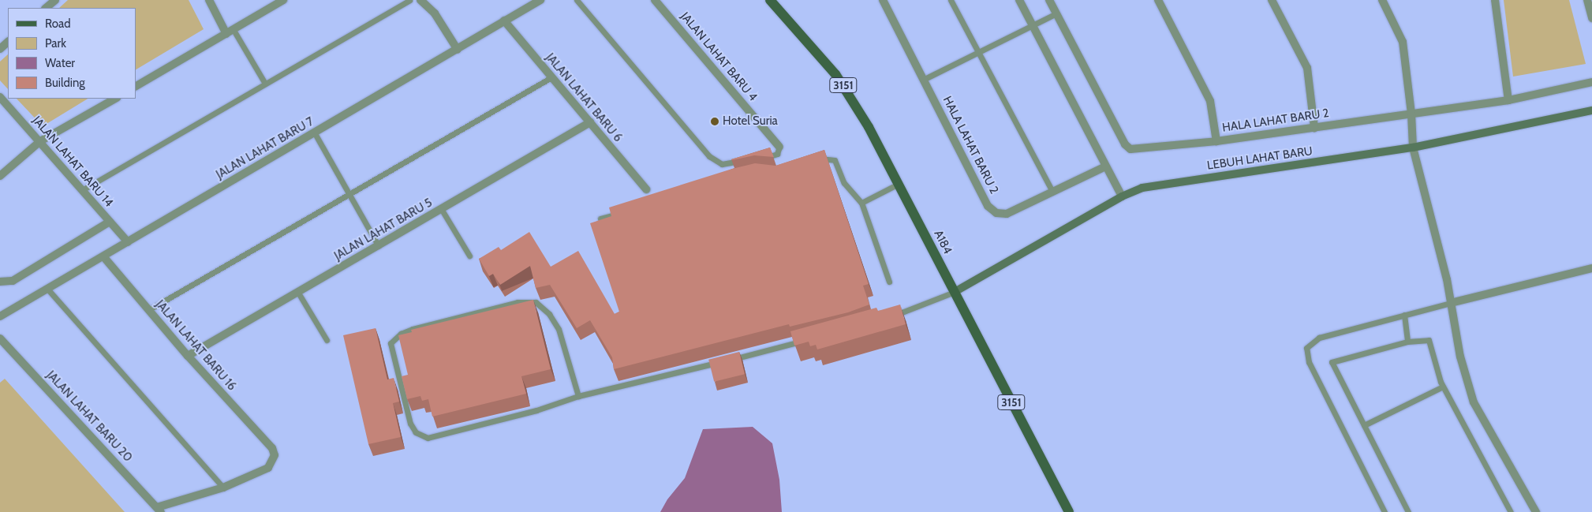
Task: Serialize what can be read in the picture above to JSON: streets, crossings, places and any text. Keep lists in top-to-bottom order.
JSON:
{
  "streets": {
    "main road": ["3151", "A184"],
    "street": [
      "JALAN LAHAT BARU 4",
      "JALAN LAHAT BARU 6",
      "HALA LAHAT BARU 2",
      "JALAN LAHAT BARU 7",
      "LEBUH LAHAT BARU",
      "JALAN LAHAT BARU 14",
      "JALAN LAHAT BARU 5",
      "JALAN LAHAT BARU 16",
      "JALAN LAHAT BARU 20"
    ]
  },
  "crossings": [
    ["JALAN LAHAT BARU 6", "JALAN LAHAT BARU 7"],
    ["JALAN LAHAT BARU 6", "JALAN LAHAT BARU 5"],
    ["JALAN LAHAT BARU 7", "JALAN LAHAT BARU 14"],
    ["JALAN LAHAT BARU 7", "JALAN LAHAT BARU 16"],
    ["LEBUH LAHAT BARU", "A184"],
    ["JALAN LAHAT BARU 5", "JALAN LAHAT BARU 16"]
  ],
  "places": ["Hotel Suria"],
  "legend": [
    "Road",
    "Park",
    "Water",
    "Building"
  ]
}
